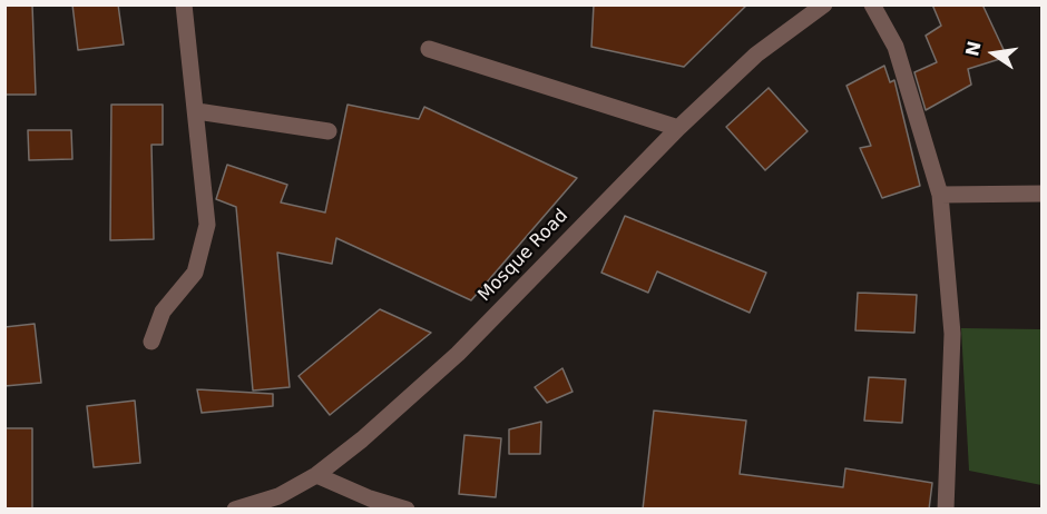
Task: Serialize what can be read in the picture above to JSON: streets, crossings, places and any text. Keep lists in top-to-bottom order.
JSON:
{
  "streets": {
    "street": ["Mosque Road"]
  },
  "north": "left"
}
